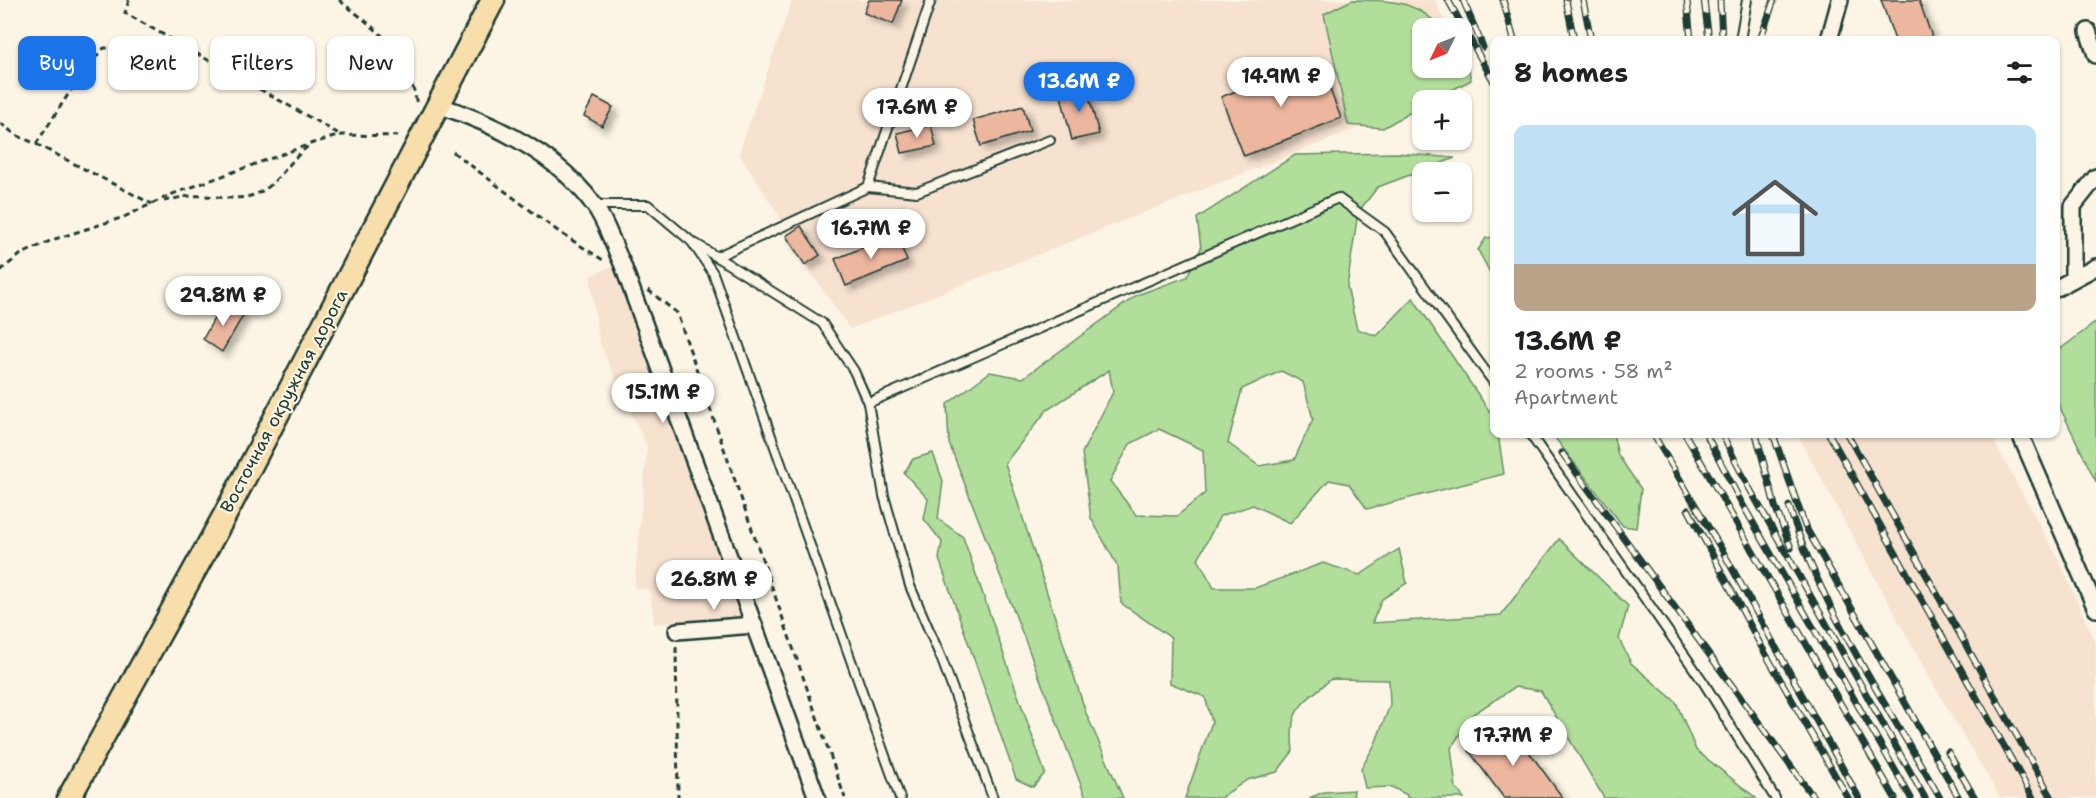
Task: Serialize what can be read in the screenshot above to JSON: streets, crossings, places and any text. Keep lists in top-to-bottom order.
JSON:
{
  "streets": {
    "main road": ["Восточная окружная дорога"]
  },
  "north": "bottom left",
  "page": {
    "map_buttons": ["+", "−"],
    "chip": [
      "Buy",
      "Rent",
      "Filters",
      "New"
    ],
    "heading": "8 homes",
    "price": [
      "14.9M ₽",
      "13.6M ₽",
      "17.6M ₽",
      "16.7M ₽",
      "29.8M ₽",
      "15.1M ₽",
      "26.8M ₽",
      "17.7M ₽"
    ],
    "list": [
      {
        "name": "13.6M ₽",
        "note": "2 rooms · 58 m² · Apartment"
      }
    ]
  }
}
